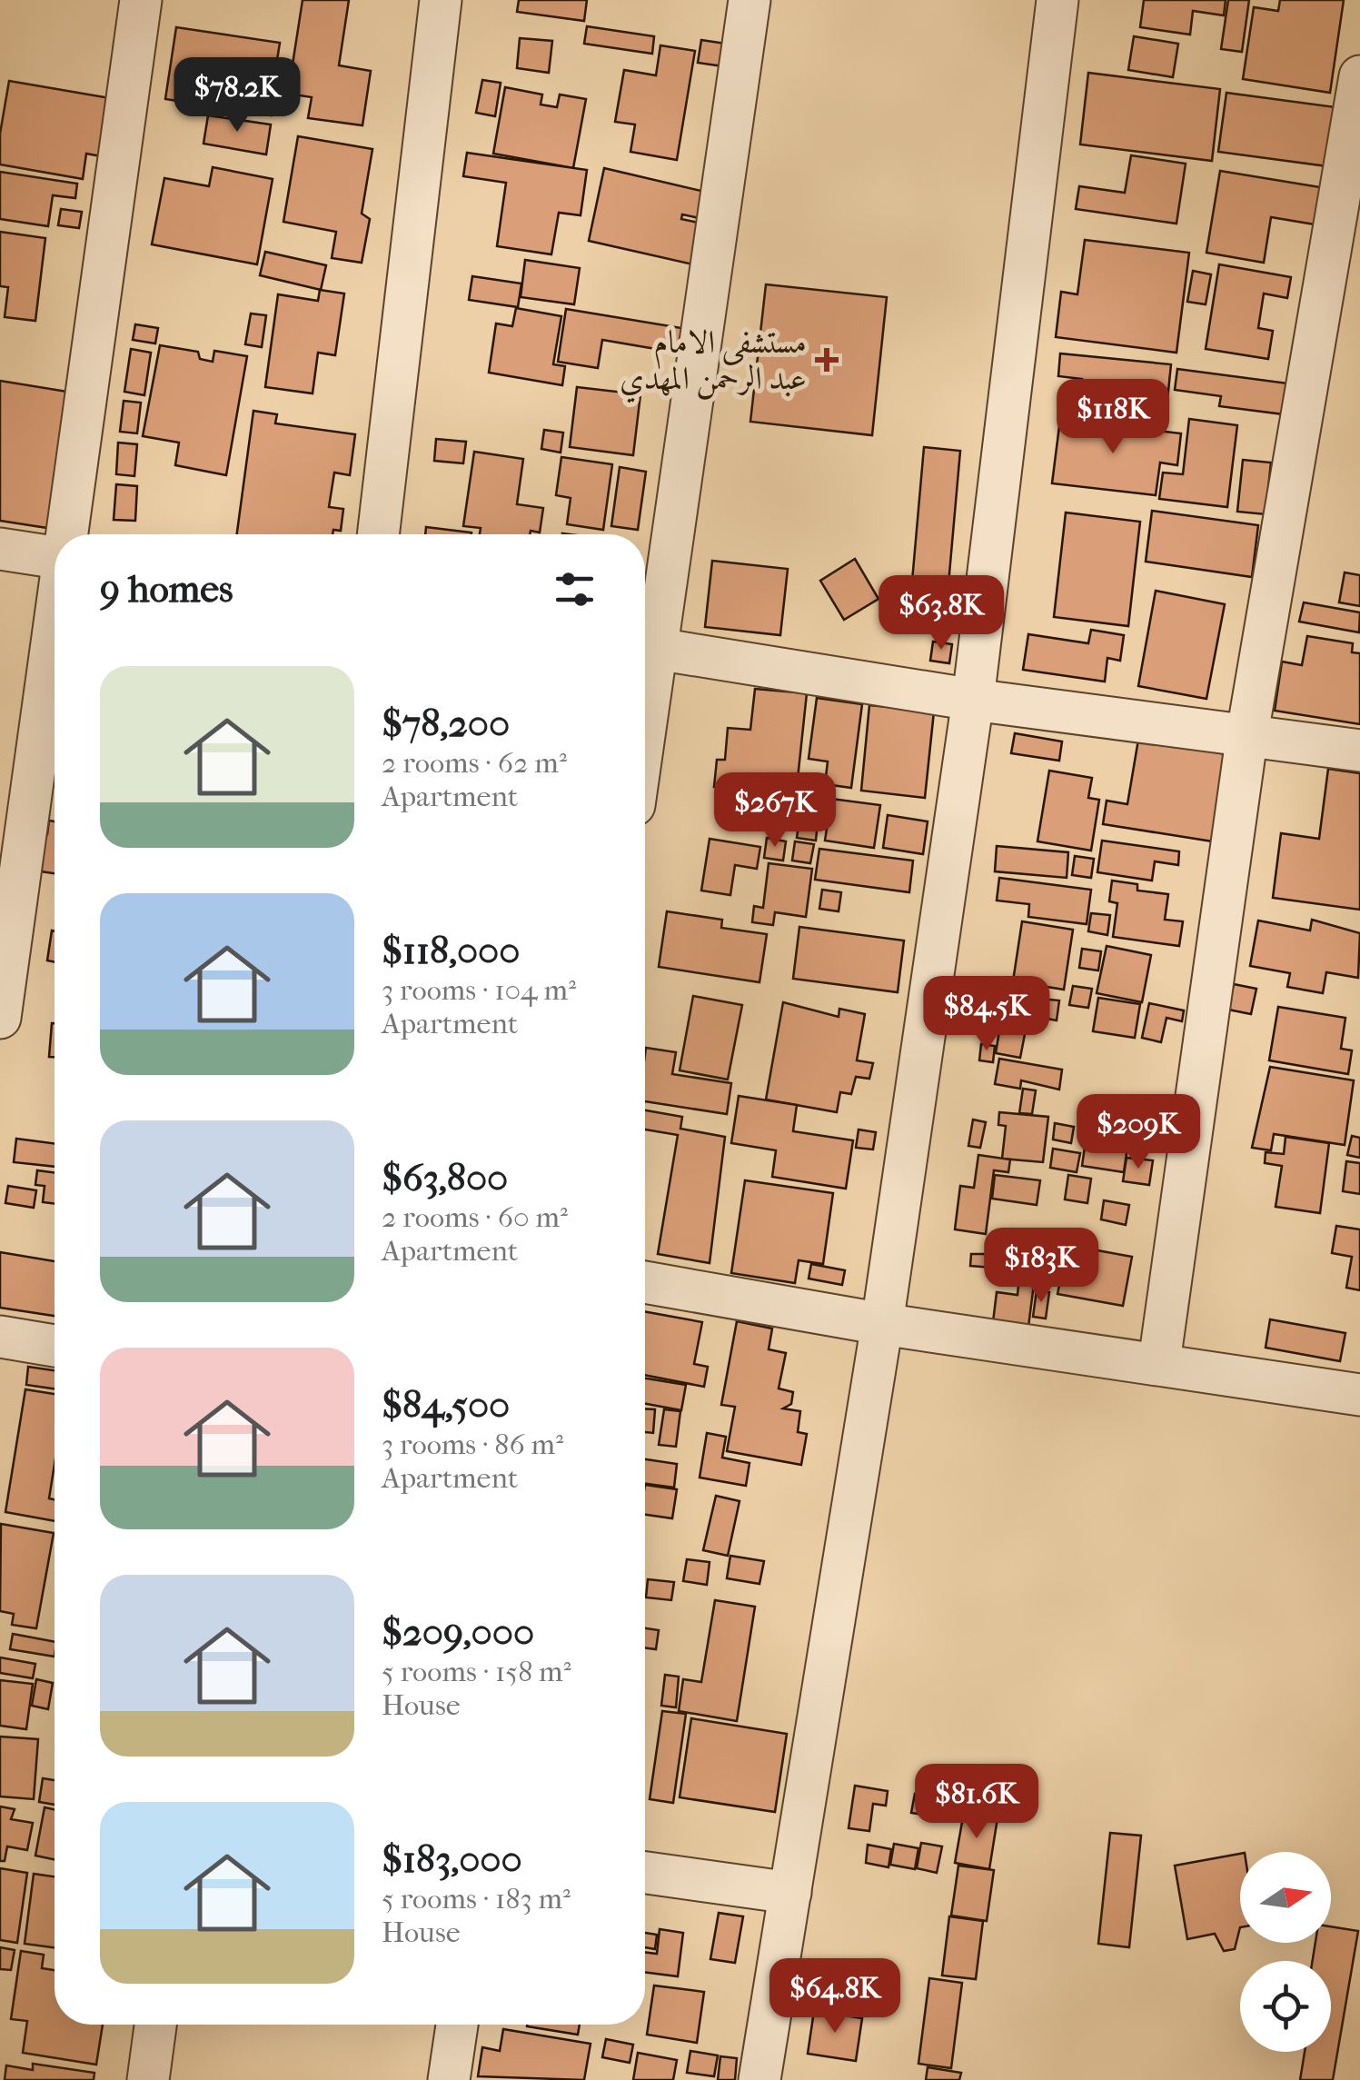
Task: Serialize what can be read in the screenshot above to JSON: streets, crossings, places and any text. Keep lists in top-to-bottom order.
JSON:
{
  "places": {
    "health": ["مستشفى الامام عبد الرحمن المهدي"]
  },
  "north": "right",
  "page": {
    "price": [
      "$78.2K",
      "$118K",
      "$63.8K",
      "$267K",
      "$84.5K",
      "$209K",
      "$183K",
      "$81.6K",
      "$64.8K"
    ],
    "heading": "9 homes",
    "list": [
      {
        "name": "$78,200",
        "note": "2 rooms · 62 m² · Apartment"
      },
      {
        "name": "$118,000",
        "note": "3 rooms · 104 m² · Apartment"
      },
      {
        "name": "$63,800",
        "note": "2 rooms · 60 m² · Apartment"
      },
      {
        "name": "$84,500",
        "note": "3 rooms · 86 m² · Apartment"
      },
      {
        "name": "$209,000",
        "note": "5 rooms · 158 m² · House"
      },
      {
        "name": "$183,000",
        "note": "5 rooms · 183 m² · House"
      }
    ]
  }
}
